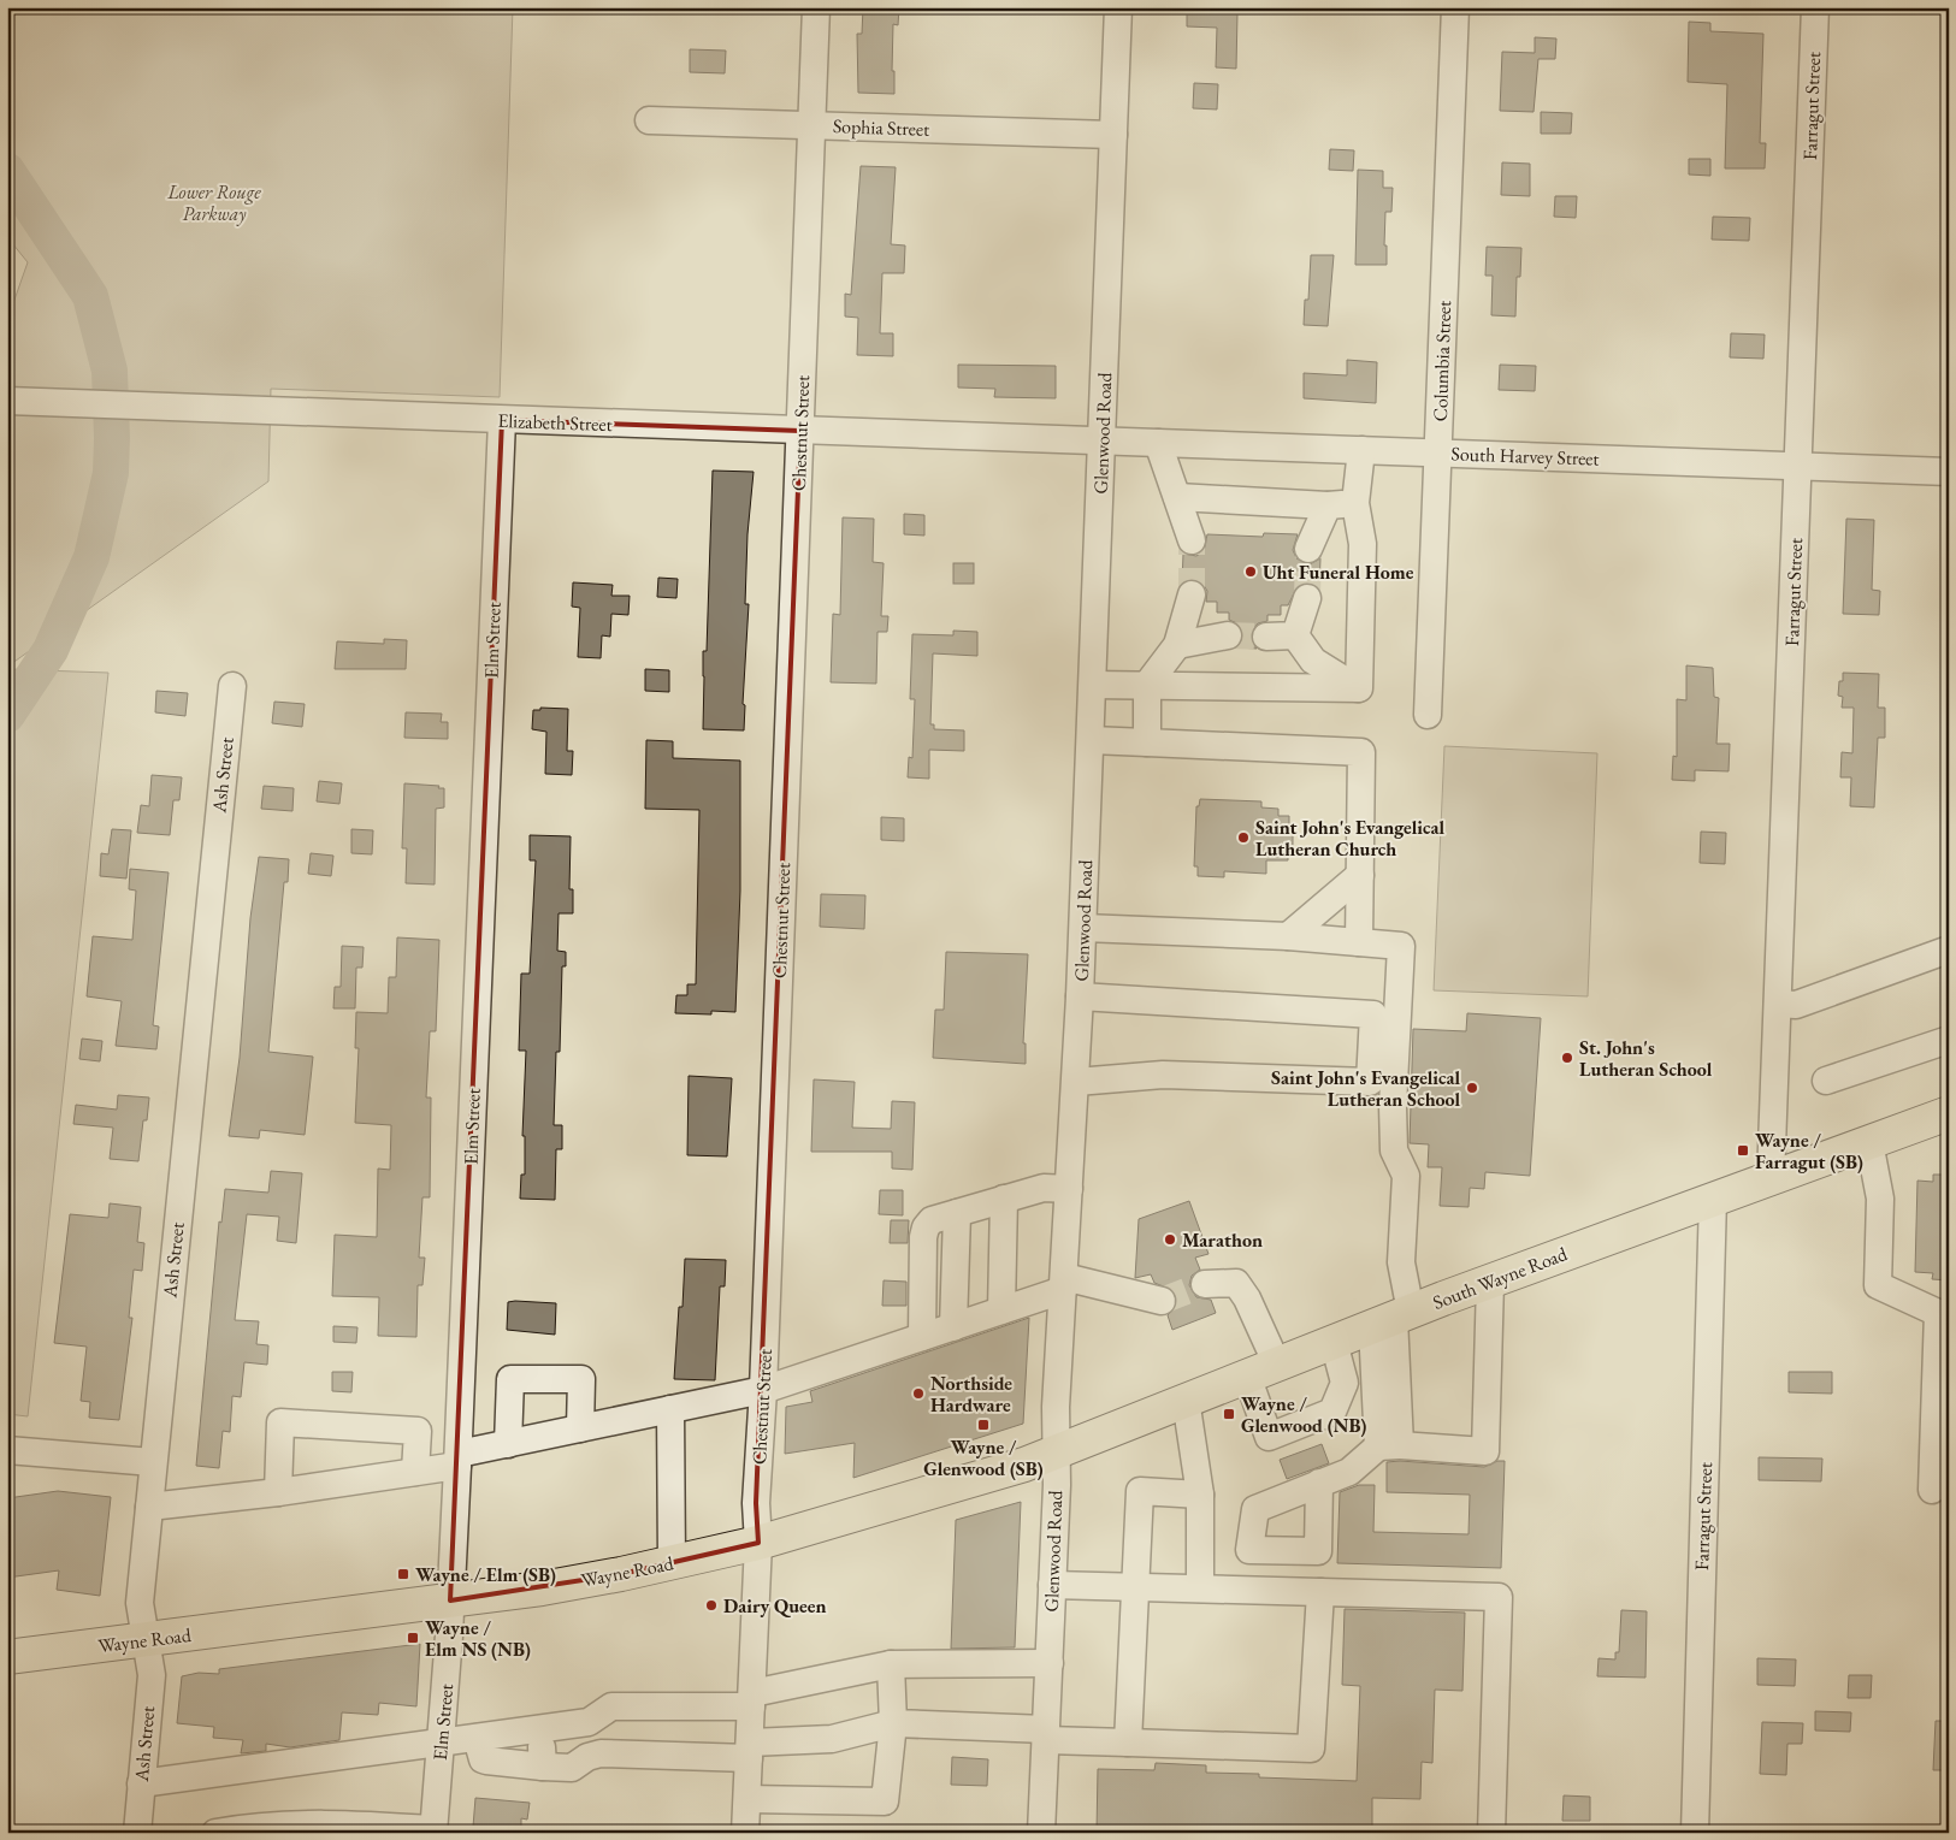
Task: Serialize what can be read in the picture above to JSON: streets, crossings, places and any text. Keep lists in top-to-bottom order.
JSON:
{
  "streets": {
    "main road": ["South Wayne Road", "Wayne Road"],
    "street": [
      "Farragut Street",
      "Sophia Street",
      "Columbia Street",
      "Elizabeth Street",
      "Chestnut Street",
      "Glenwood Road",
      "South Harvey Street",
      "Elm Street",
      "Ash Street"
    ]
  },
  "crossings": [
    ["Farragut Street", "South Harvey Street"],
    ["Farragut Street", "South Wayne Road"],
    ["Sophia Street", "Chestnut Street"],
    ["Sophia Street", "Glenwood Road"],
    ["Columbia Street", "South Harvey Street"],
    ["Elizabeth Street", "Chestnut Street"],
    ["Elizabeth Street", "Glenwood Road"],
    ["Elizabeth Street", "South Harvey Street"],
    ["Elizabeth Street", "Elm Street"],
    ["Chestnut Street", "Wayne Road"],
    ["Glenwood Road", "South Harvey Street"],
    ["Glenwood Road", "South Wayne Road"],
    ["Glenwood Road", "Wayne Road"],
    ["Elm Street", "Wayne Road"],
    ["Ash Street", "Wayne Road"],
    ["South Wayne Road", "Wayne Road"]
  ],
  "parks": ["Lower Rouge Parkway"],
  "places": {
    "other": [
      "Uht Funeral Home",
      "Saint John's Evangelical Lutheran Church",
      "St. John's Lutheran School",
      "Saint John's Evangelical Lutheran School",
      "Marathon",
      "Northside Hardware",
      "Dairy Queen"
    ],
    "transit": [
      "Wayne / Farragut (SB)",
      "Wayne / Glenwood (NB)",
      "Wayne / Glenwood (SB)",
      "Wayne / Elm (SB)",
      "Wayne / Elm NS (NB)"
    ]
  }
}
